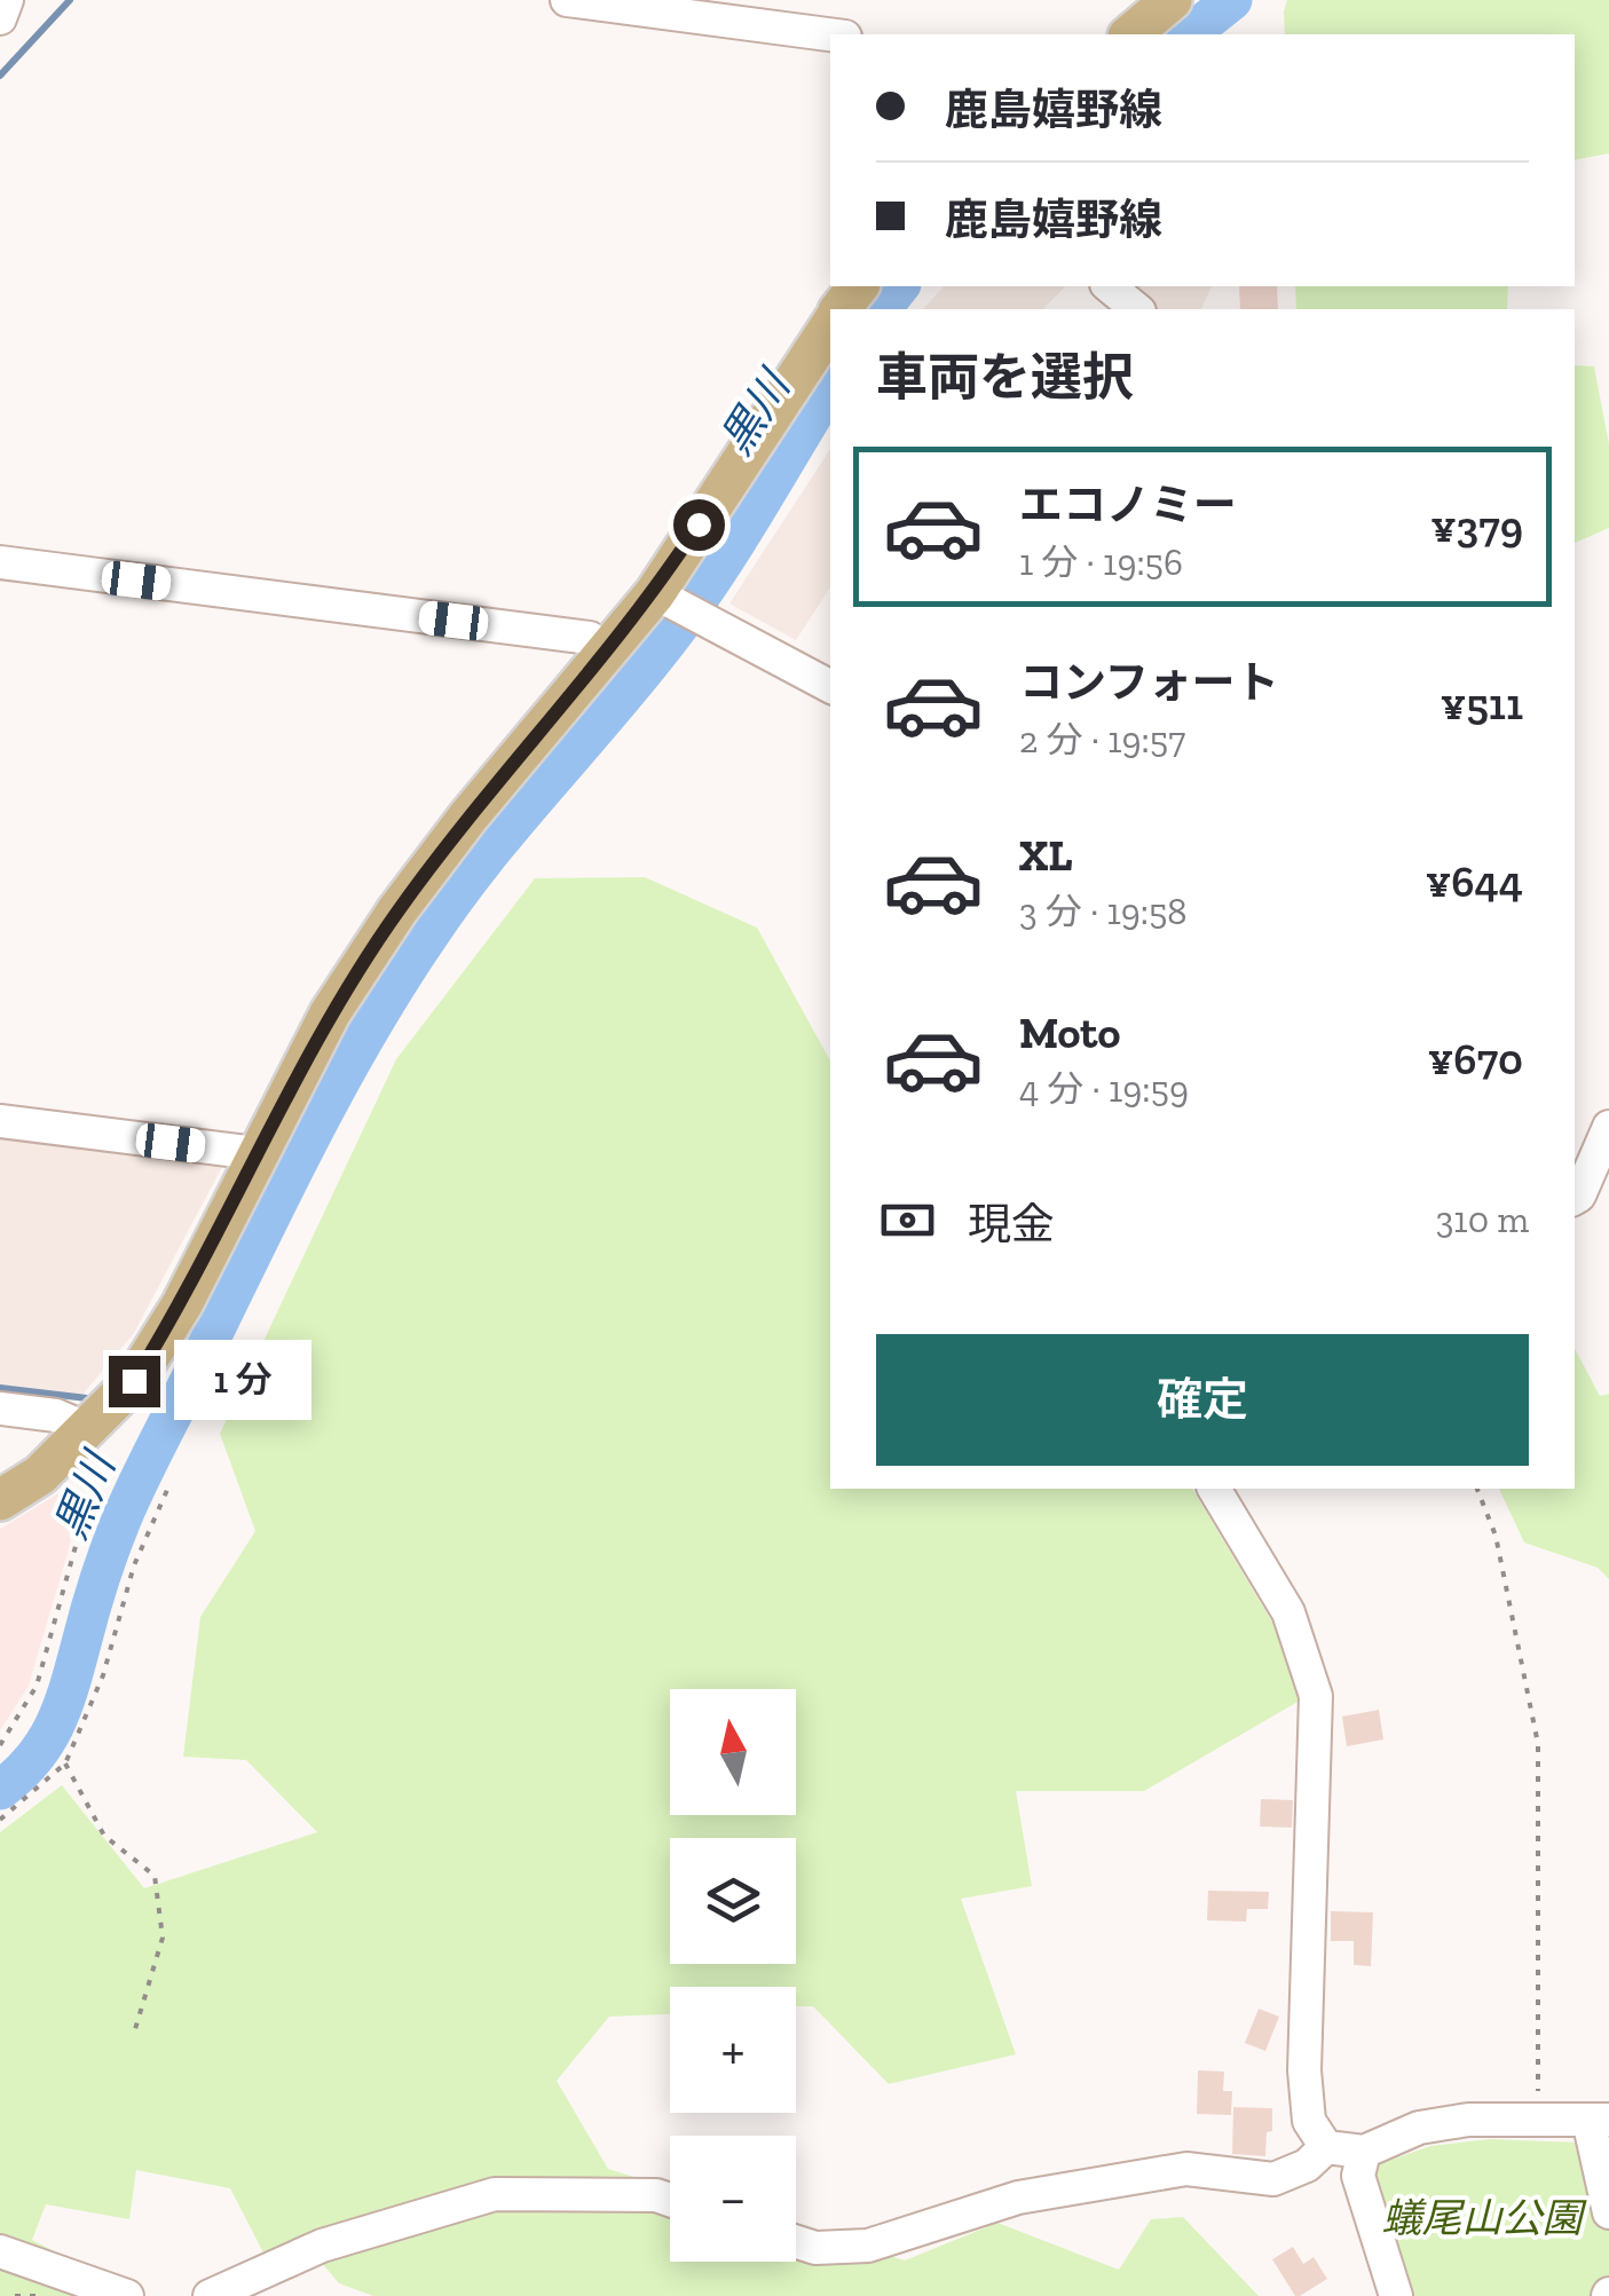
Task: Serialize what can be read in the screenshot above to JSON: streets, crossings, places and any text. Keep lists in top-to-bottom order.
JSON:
{
  "water": ["黒川"],
  "parks": ["蟻尾山公園"],
  "north": "top",
  "page": {
    "banner": ["鹿島嬉野線", "鹿島嬉野線"],
    "heading": "車両を選択",
    "list": [
      {
        "name": "エコノミー",
        "note": "1 分 · 19:56",
        "value": "¥379"
      },
      {
        "name": "コンフォート",
        "note": "2 分 · 19:57",
        "value": "¥511"
      },
      {
        "name": "XL",
        "note": "3 分 · 19:58",
        "value": "¥644"
      },
      {
        "name": "Moto",
        "note": "4 分 · 19:59",
        "value": "¥670"
      }
    ],
    "pay": ["現金", "310 m"],
    "buttons": "確定",
    "bubble": "1 分",
    "map_buttons": ["+", "−"]
  }
}
